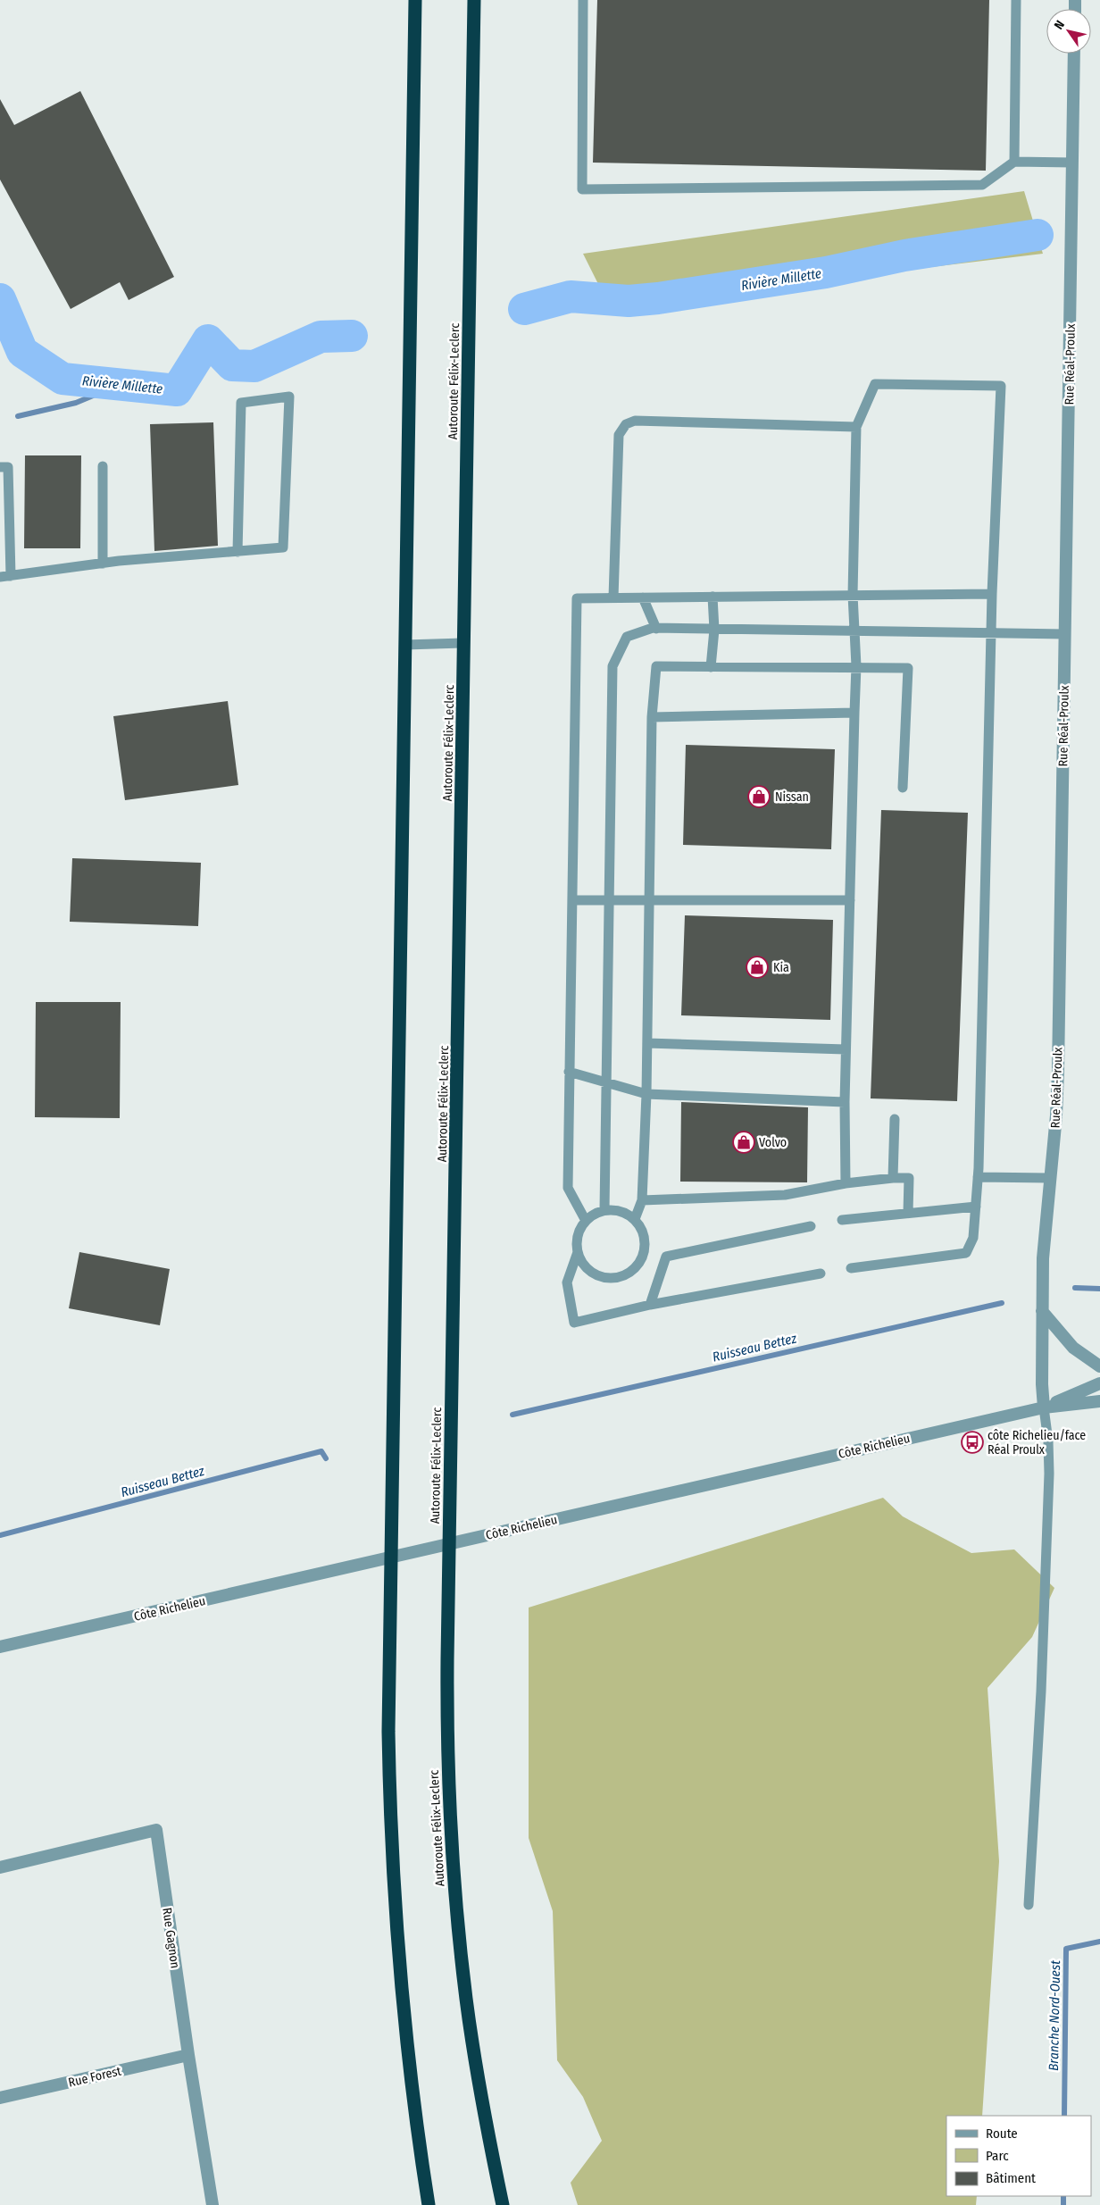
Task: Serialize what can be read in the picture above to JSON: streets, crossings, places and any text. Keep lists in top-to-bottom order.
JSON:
{
  "streets": {
    "highway": ["Autoroute Félix-Leclerc"],
    "street": [
      "Rue Réal-Proulx",
      "Côte Richelieu",
      "Rue Gagnon",
      "Rue Forest"
    ]
  },
  "crossings": [
    ["Rue Réal-Proulx", "Côte Richelieu"],
    ["Rue Gagnon", "Rue Forest"]
  ],
  "water": ["Rivière Millette", "Ruisseau Bettez", "Branche Nord-Ouest"],
  "places": {
    "shop": ["Nissan", "Kia", "Volvo"],
    "bus stop": ["côte Richelieu/face Réal Proulx"]
  },
  "legend": ["Route", "Parc", "Bâtiment"],
  "north": "top left"
}
